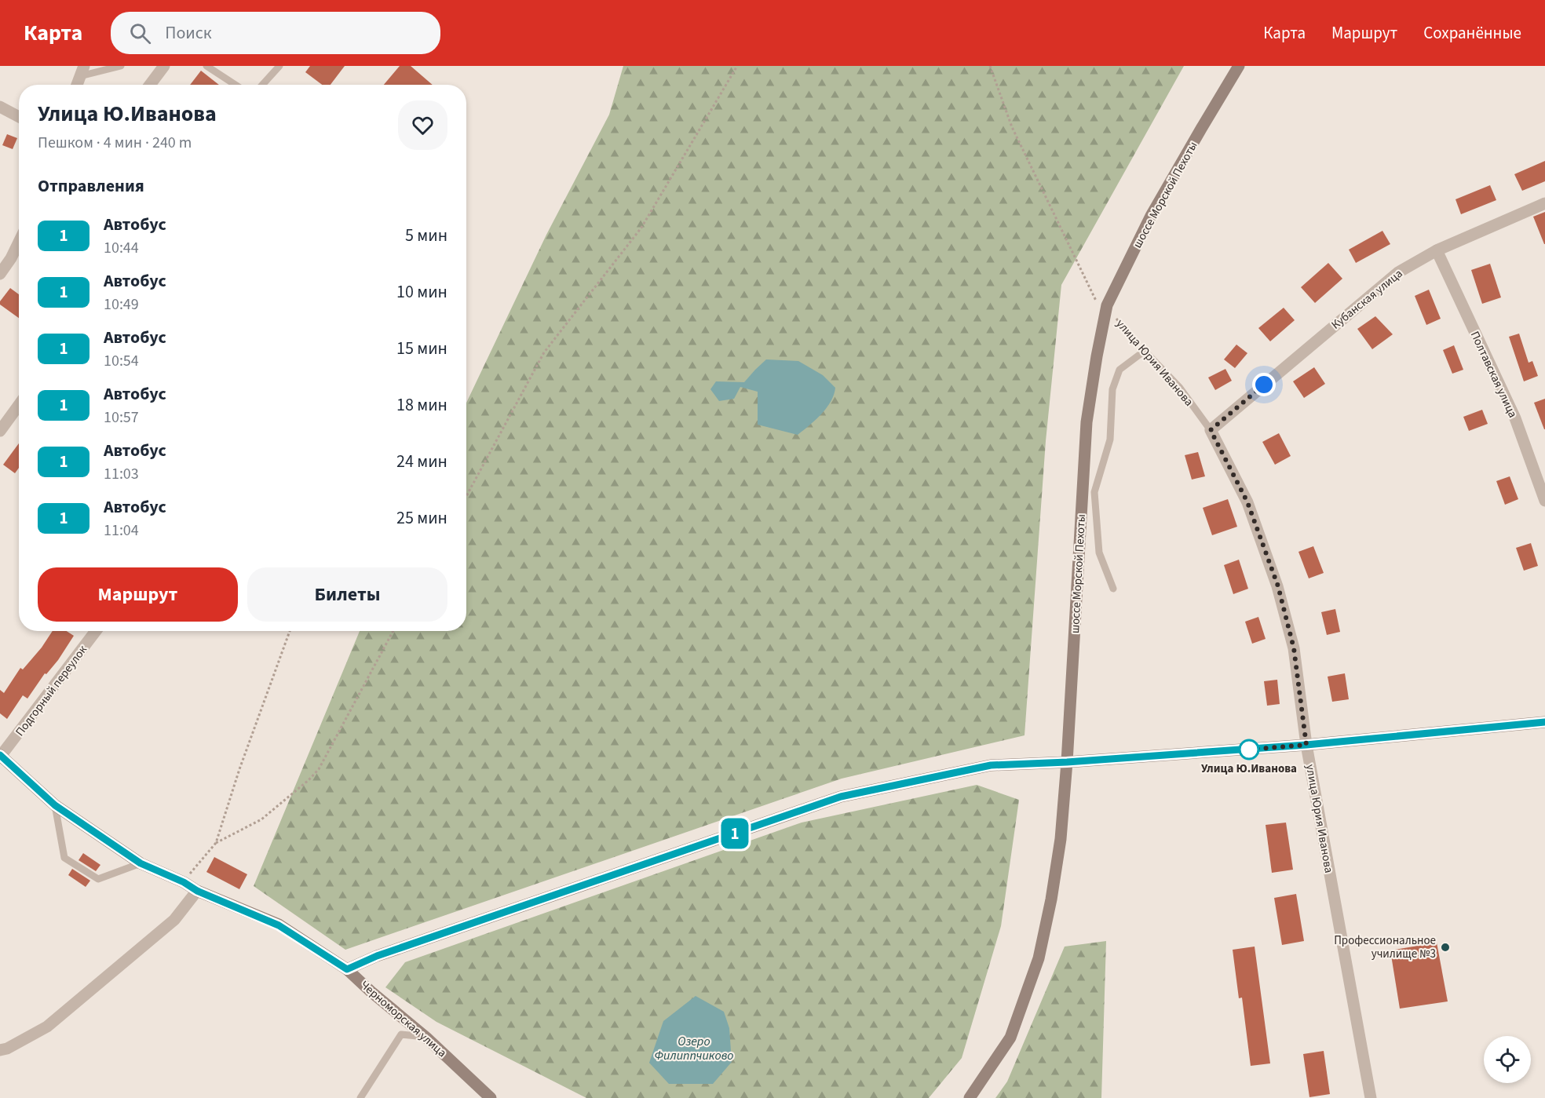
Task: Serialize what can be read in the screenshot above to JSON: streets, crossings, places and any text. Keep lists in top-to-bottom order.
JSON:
{
  "streets": {
    "street": [
      "шоссе Морской Пехоты",
      "Кубанская улица",
      "улица Юрия Иванова",
      "Полтавская улица",
      "Подгорный переулок",
      "Черноморская улица"
    ]
  },
  "crossings": [
    ["Кубанская улица", "улица Юрия Иванова"],
    ["Кубанская улица", "Полтавская улица"],
    ["Подгорный переулок", "Черноморская улица"]
  ],
  "water": ["Озеро Филиппчиково"],
  "places": ["Улица Ю.Иванова", "Профессиональное училище №3"],
  "lines": ["bus line 1"],
  "page": {
    "header": "Карта",
    "search": "Поиск",
    "nav": ["Карта", "Маршрут", "Сохранённые"],
    "on_map": "1",
    "heading": [
      ["Улица Ю.Иванова", "Пешком · 4 мин · 240 m"],
      "Отправления"
    ],
    "list": [
      {
        "mark": "1",
        "name": "Автобус",
        "note": "10:44",
        "value": "5 мин"
      },
      {
        "mark": "1",
        "name": "Автобус",
        "note": "10:49",
        "value": "10 мин"
      },
      {
        "mark": "1",
        "name": "Автобус",
        "note": "10:54",
        "value": "15 мин"
      },
      {
        "mark": "1",
        "name": "Автобус",
        "note": "10:57",
        "value": "18 мин"
      },
      {
        "mark": "1",
        "name": "Автобус",
        "note": "11:03",
        "value": "24 мин"
      },
      {
        "mark": "1",
        "name": "Автобус",
        "note": "11:04",
        "value": "25 мин"
      }
    ],
    "buttons": ["Маршрут", "Билеты"]
  }
}
